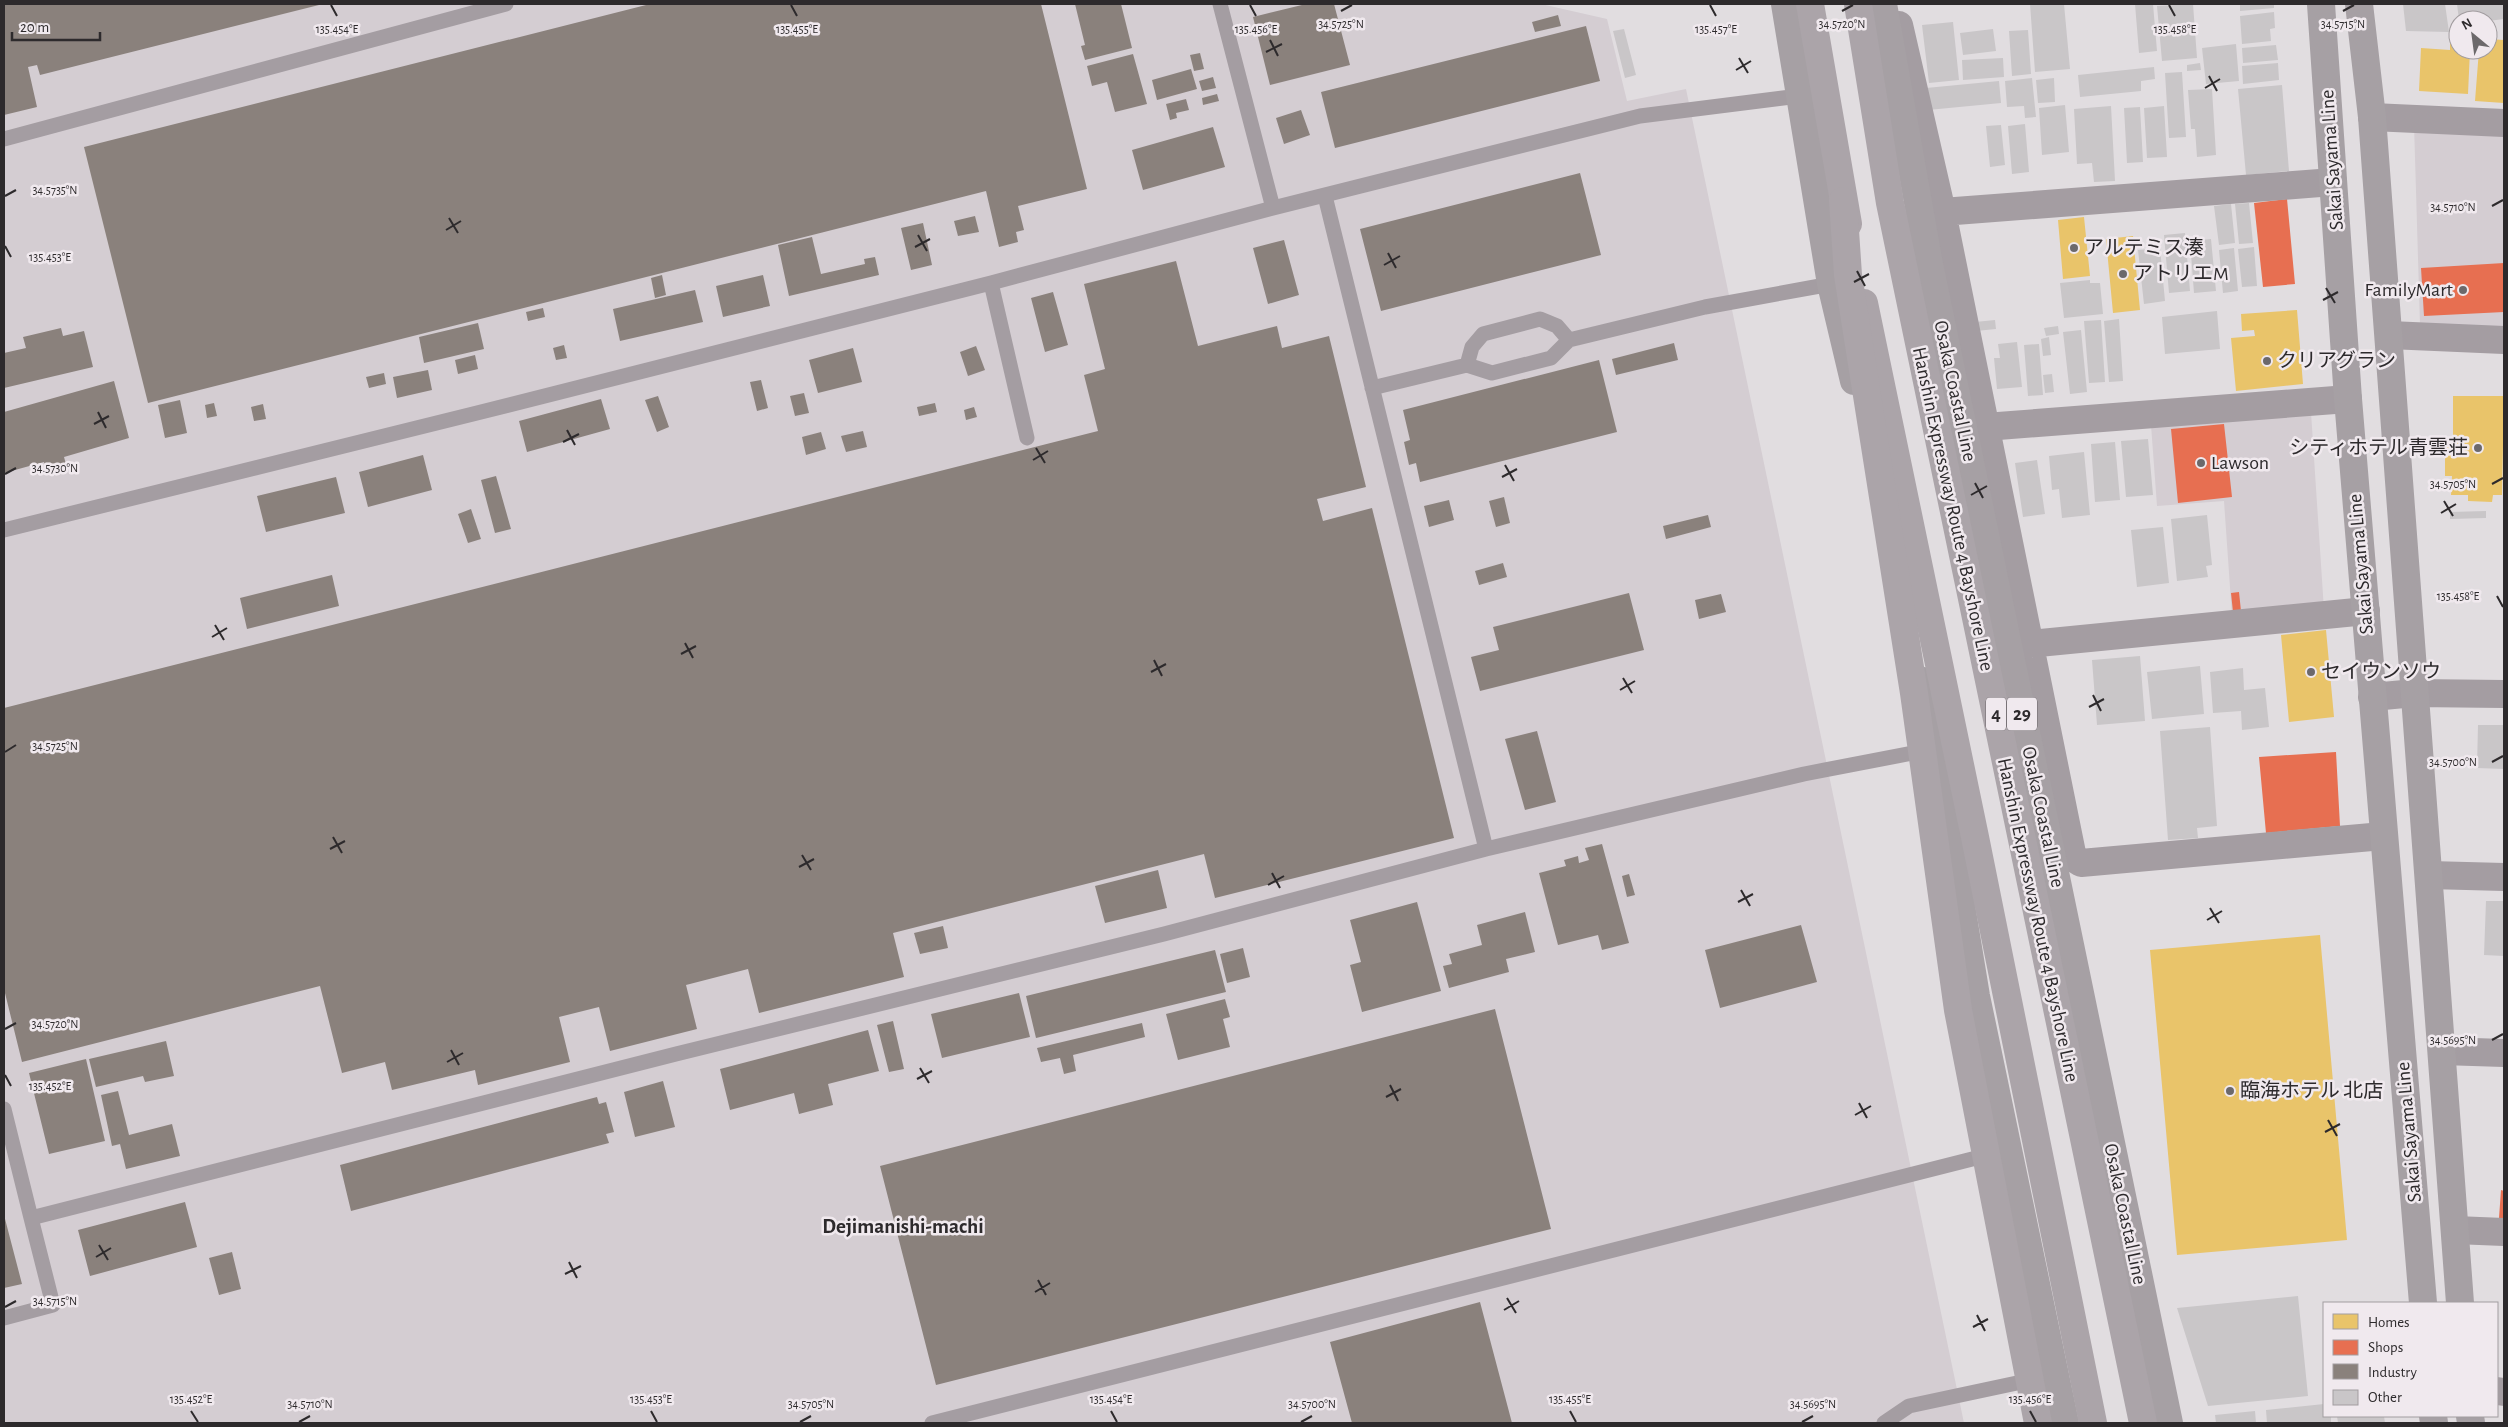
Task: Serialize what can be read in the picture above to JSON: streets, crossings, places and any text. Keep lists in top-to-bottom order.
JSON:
{
  "streets": {
    "highway": ["Hanshin Expressway Route 4 Bayshore Line", "4"],
    "main road": ["Sakai Sayama Line", "Osaka Coastal Line", "29"]
  },
  "districts": ["Dejimanishi-machi"],
  "places": [
    "アルテミス湊",
    "アトリエM",
    "FamilyMart",
    "クリアグラン",
    "シティホテル青雲荘",
    "Lawson",
    "セイウンソウ",
    "臨海ホテル 北店"
  ],
  "legend": [
    "Homes",
    "Shops",
    "Industry",
    "Other"
  ],
  "scale_bar": "20 m",
  "north": "top left",
  "coordinates": [
    "34.5720°N",
    "34.5715°N",
    "34.5725°N",
    "135.454°E",
    "135.455°E",
    "135.456°E",
    "135.457°E",
    "135.458°E",
    "34.5735°N",
    "34.5710°N",
    "135.453°E",
    "34.5730°N",
    "34.5705°N",
    "34.5700°N",
    "34.5695°N",
    "135.452°E"
  ]
}
